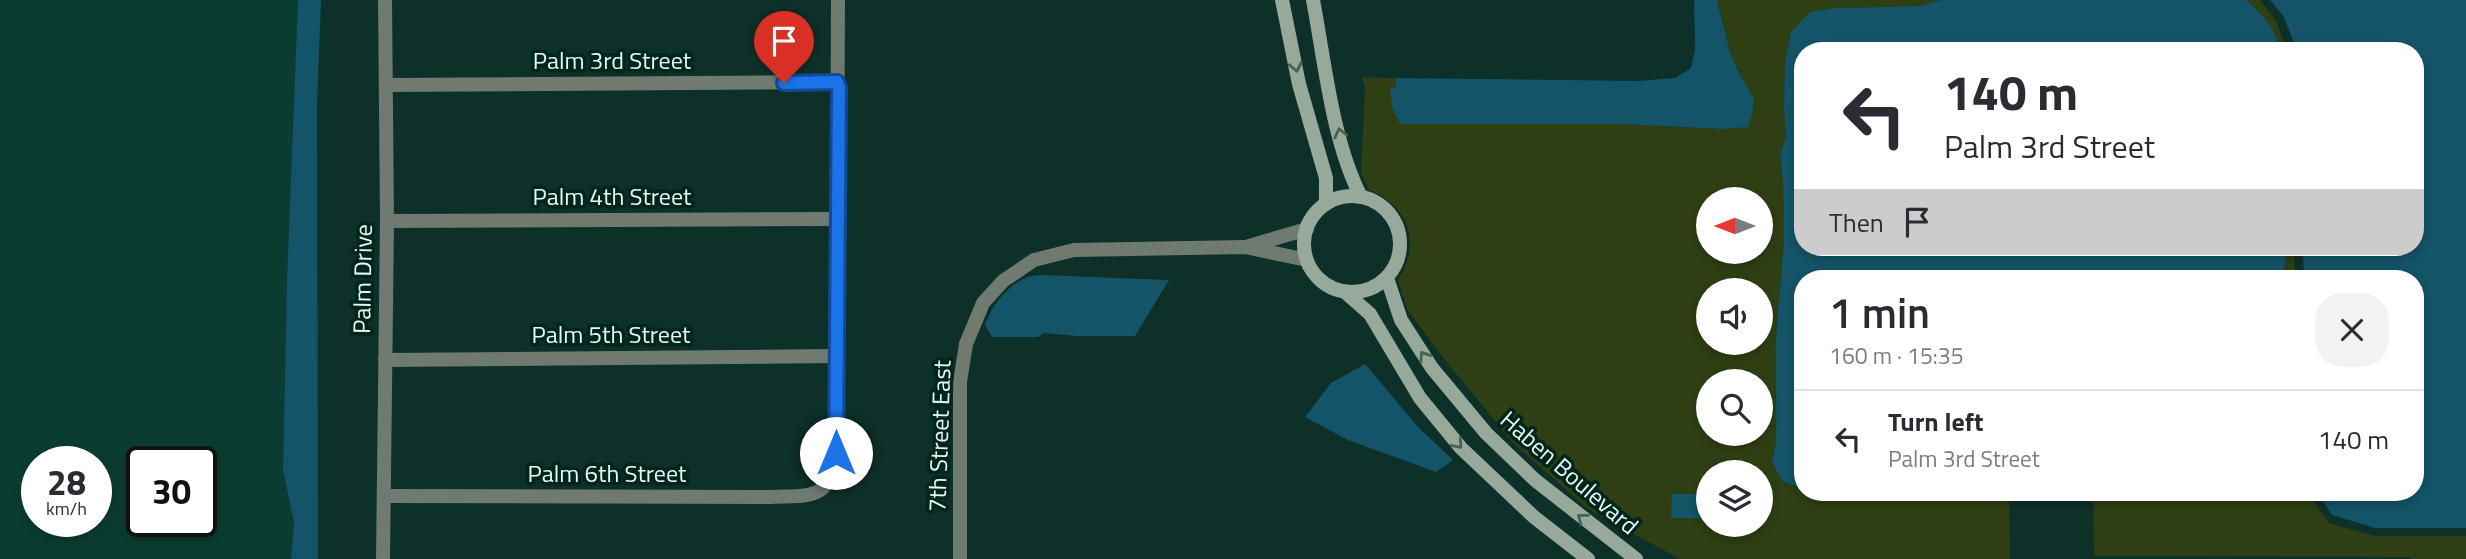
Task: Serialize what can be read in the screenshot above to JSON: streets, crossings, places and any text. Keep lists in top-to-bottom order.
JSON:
{
  "streets": {
    "street": [
      "Palm 3rd Street",
      "Palm 4th Street",
      "Palm Drive",
      "Palm 5th Street",
      "7th Street East",
      "Haben Boulevard",
      "Palm 6th Street"
    ]
  },
  "crossings": [
    ["Palm 3rd Street", "Palm Drive"],
    ["Palm 4th Street", "Palm Drive"],
    ["Palm Drive", "Palm 5th Street"],
    ["Palm Drive", "Palm 6th Street"],
    ["Palm 5th Street", "Palm 6th Street"],
    ["7th Street East", "Haben Boulevard"]
  ],
  "north": "left",
  "page": {
    "turn": ["140 m", "Palm 3rd Street"],
    "then": "Then",
    "heading": ["1 min", "160 m · 15:35"],
    "list": [
      {
        "name": "Turn left",
        "note": "Palm 3rd Street",
        "value": "140 m"
      }
    ],
    "speed": "28 km/h",
    "limit": "30"
  }
}
